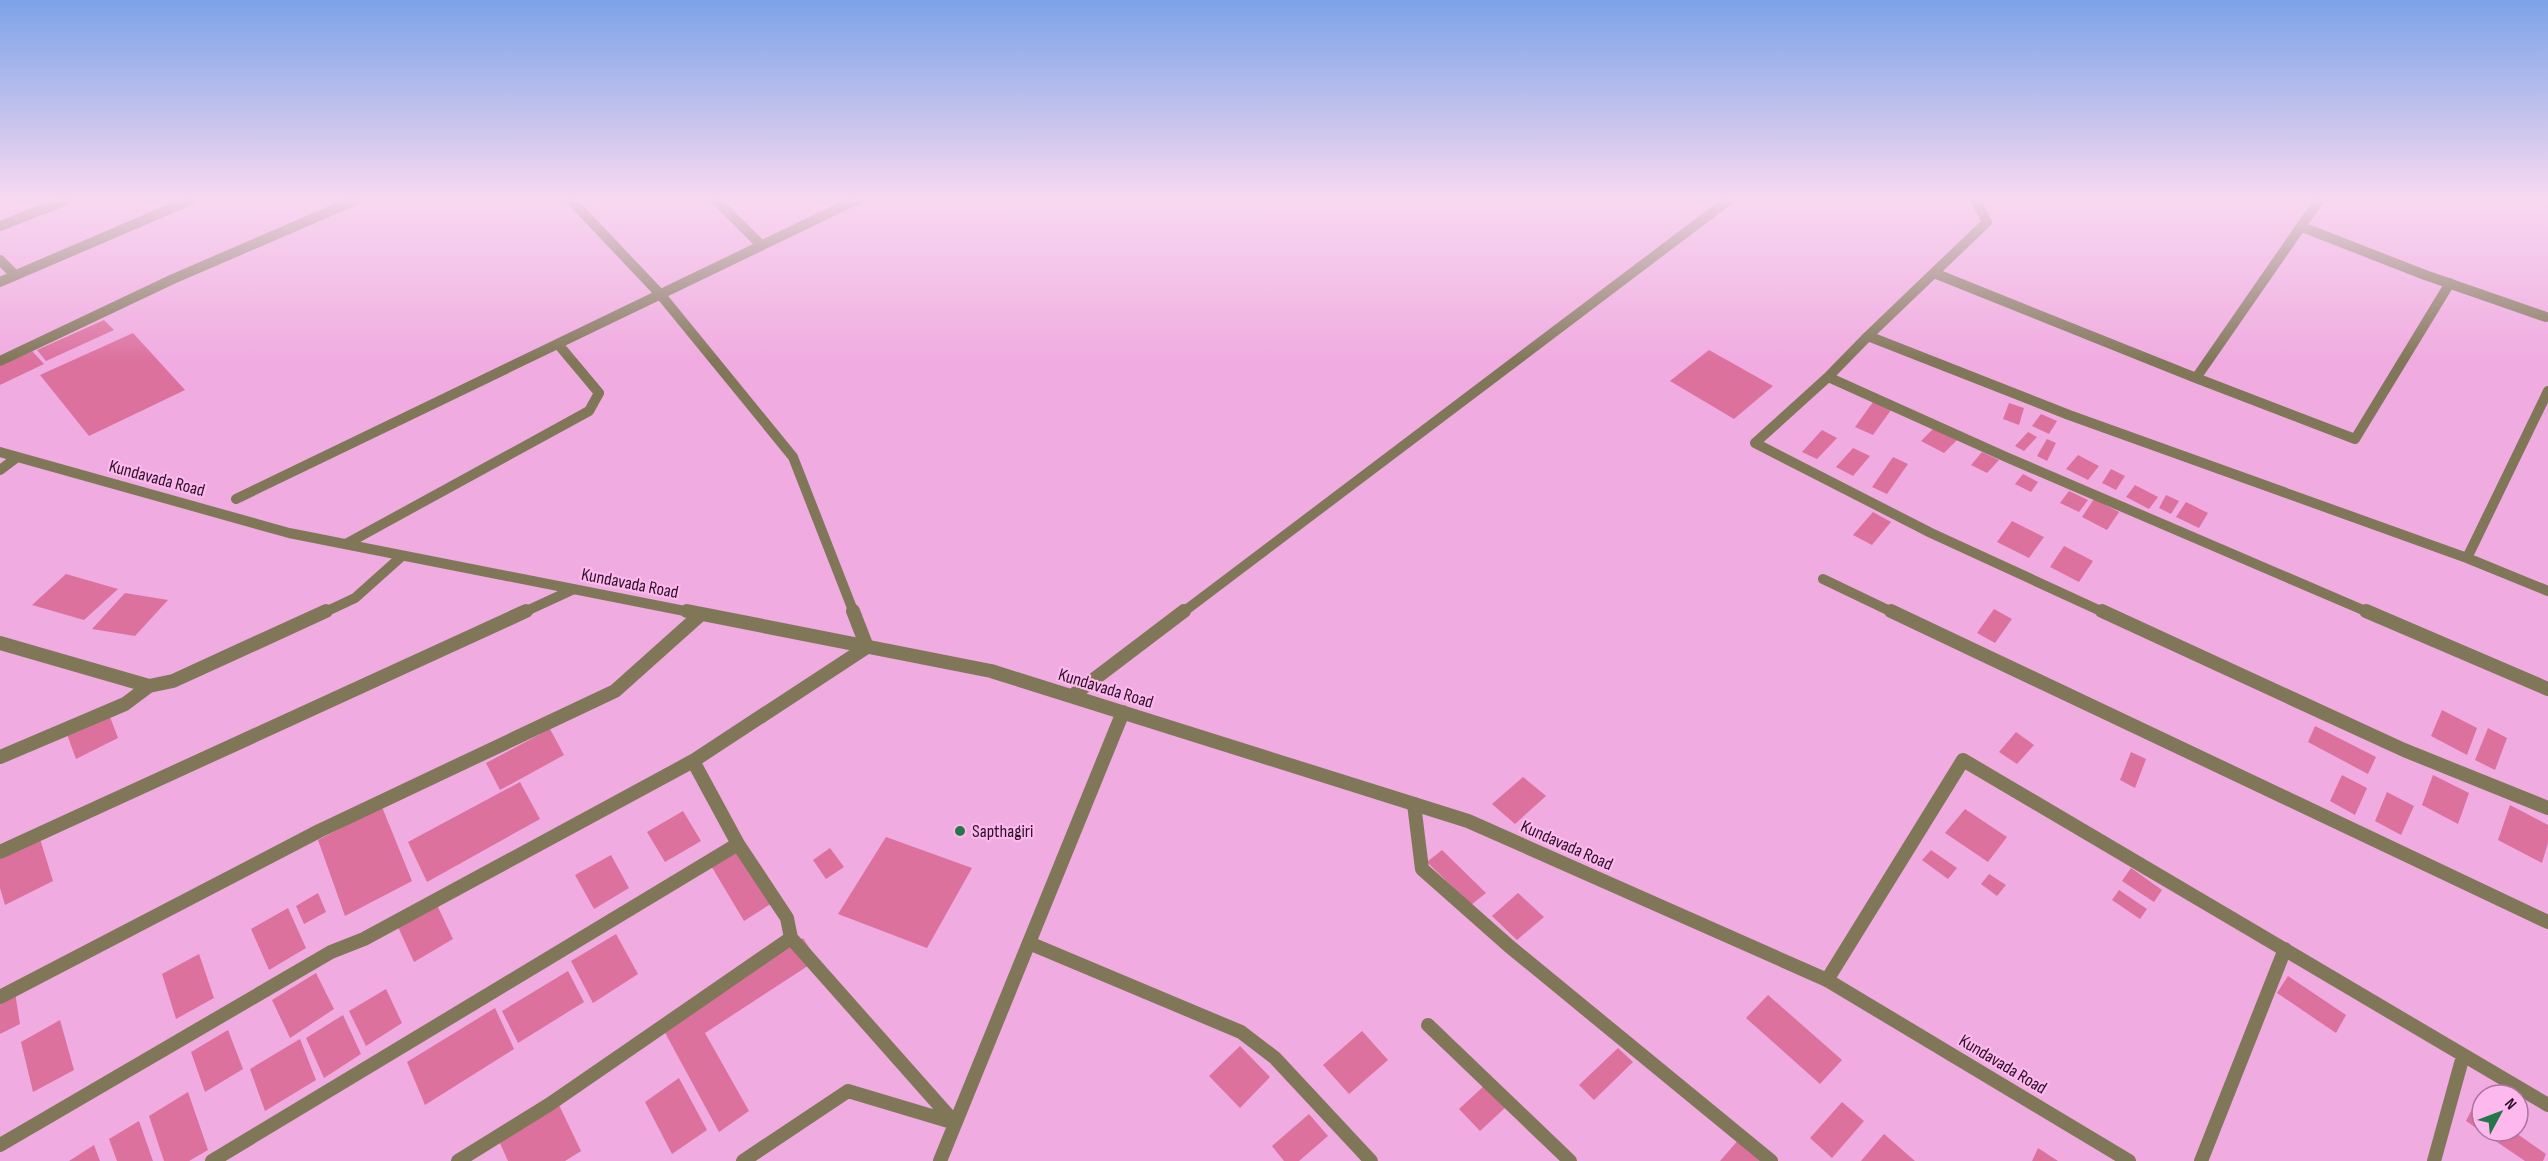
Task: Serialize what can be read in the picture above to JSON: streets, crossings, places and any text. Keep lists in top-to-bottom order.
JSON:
{
  "streets": {
    "street": ["Kundavada Road"]
  },
  "places": ["Sapthagiri"],
  "north": "top right"
}
